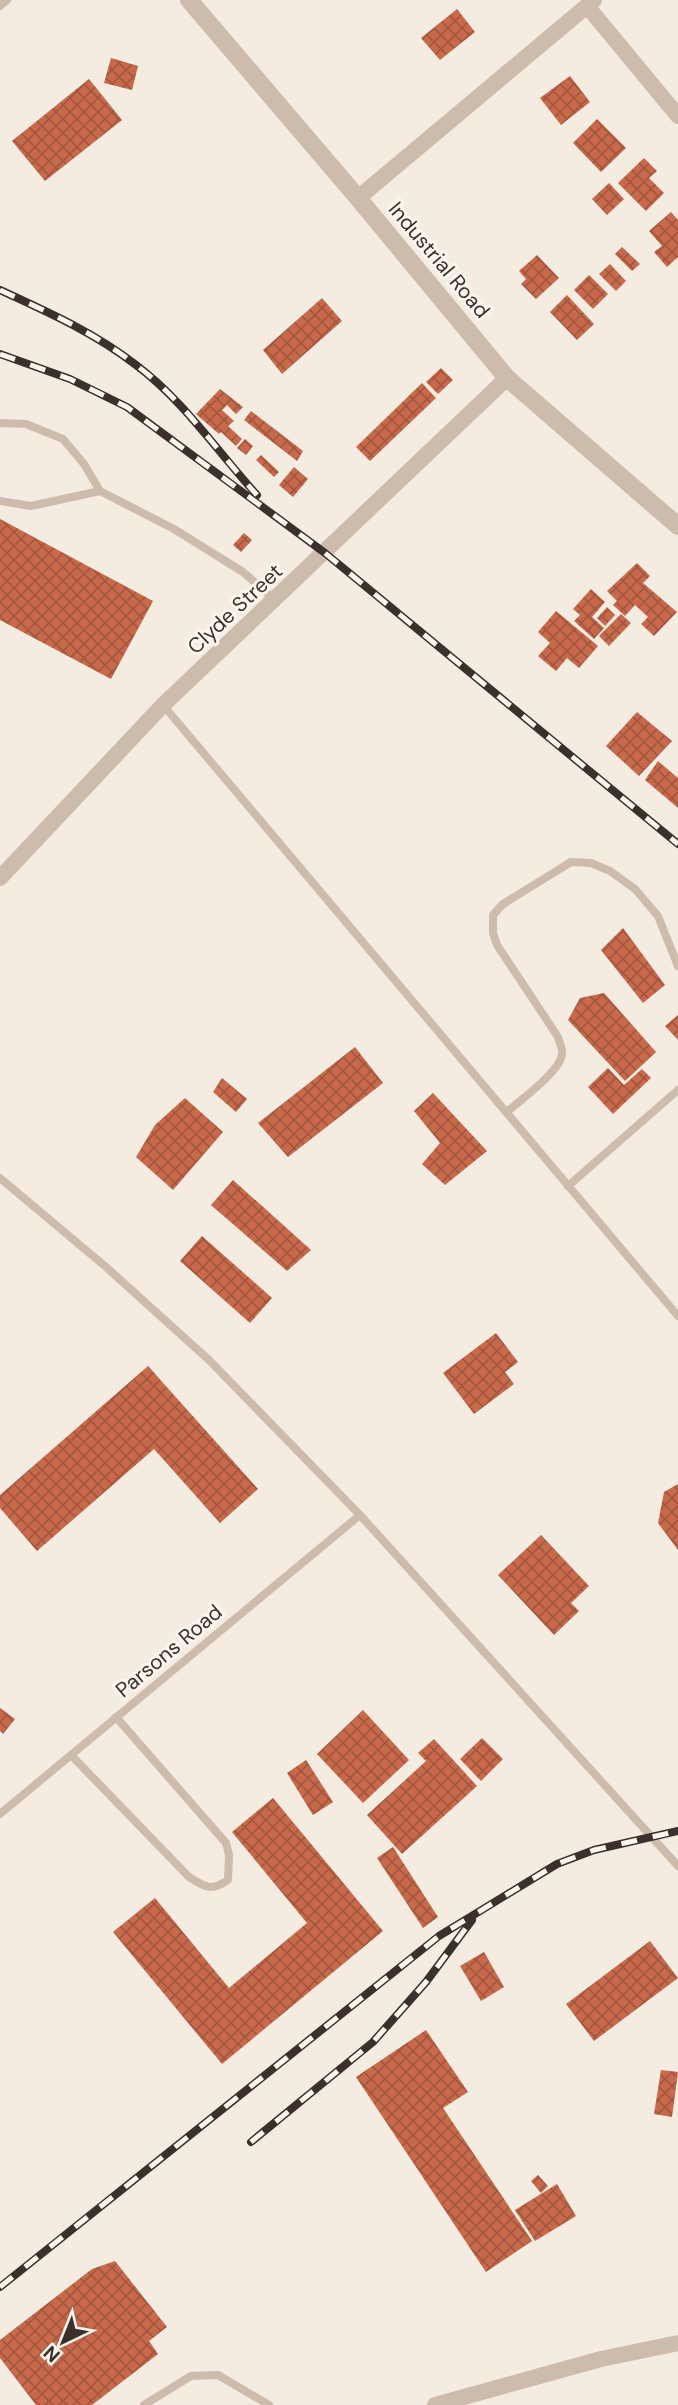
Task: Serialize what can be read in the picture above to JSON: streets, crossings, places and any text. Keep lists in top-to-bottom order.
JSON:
{
  "streets": {
    "street": ["Industrial Road", "Clyde Street"],
    "lane": ["Parsons Road"]
  },
  "crossings": [
    ["Industrial Road", "Clyde Street"]
  ],
  "north": "bottom left"
}
